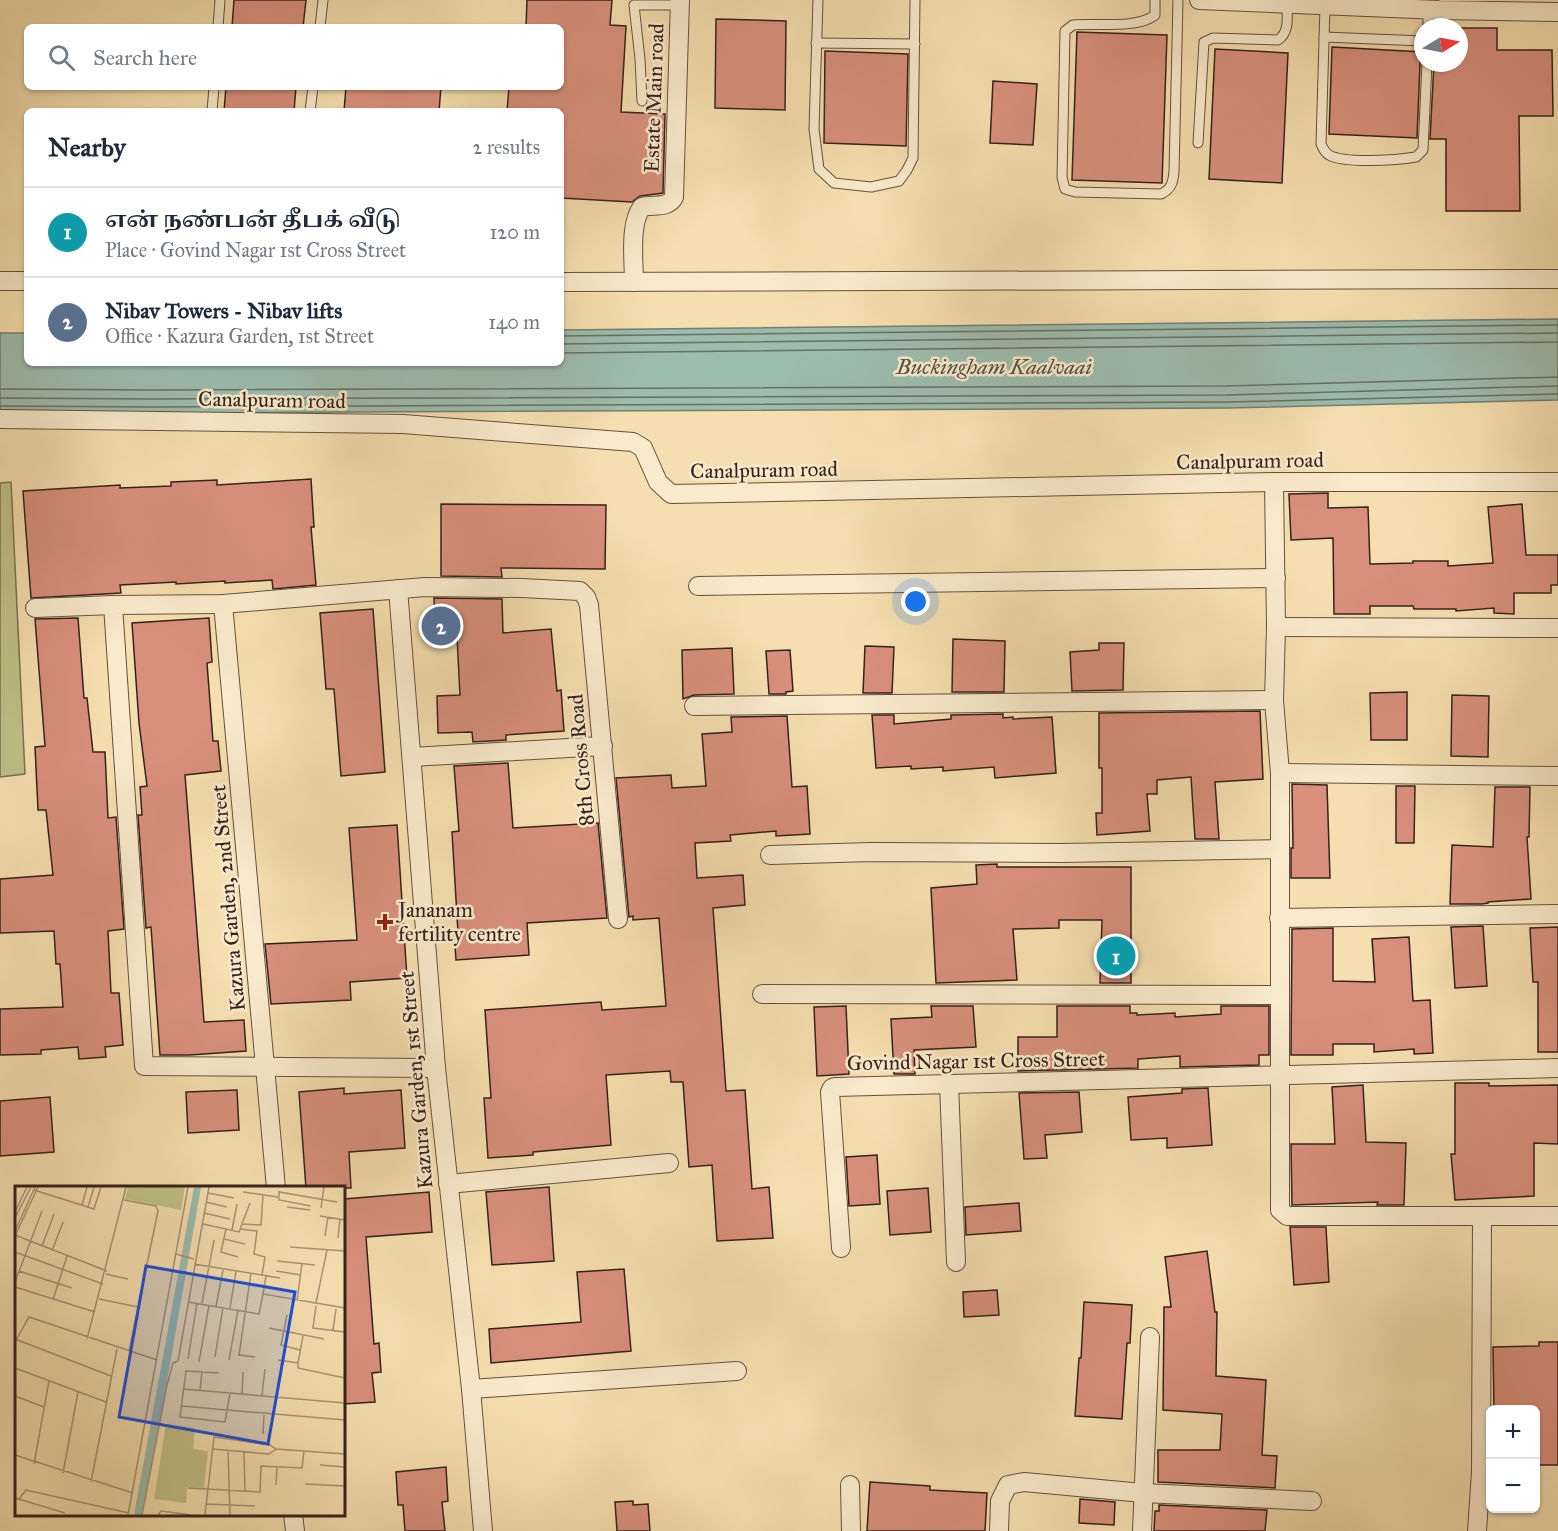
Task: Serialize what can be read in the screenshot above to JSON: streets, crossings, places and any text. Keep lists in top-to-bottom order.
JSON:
{
  "streets": {
    "street": [
      "Estate Main road",
      "Canalpuram road",
      "8th Cross Road",
      "Kazura Garden, 2nd Street",
      "Govind Nagar 1st Cross Street",
      "Kazura Garden, 1st Street"
    ]
  },
  "crossings": [
    ["8th Cross Road", "Kazura Garden, 1st Street"]
  ],
  "water": ["Buckingham Kaalvaai"],
  "places": {
    "health": ["Jananam fertility centre"]
  },
  "north": "right",
  "page": {
    "search": "Search here",
    "heading": ["Nearby", "2 results"],
    "list": [
      {
        "mark": "1",
        "name": "என் நண்பன் தீபக் வீடு",
        "note": "Place · Govind Nagar 1st Cross Street",
        "value": "120 m"
      },
      {
        "mark": "2",
        "name": "Nibav Towers - Nibav lifts",
        "note": "Office · Kazura Garden, 1st Street",
        "value": "140 m"
      }
    ],
    "pins": ["2", "1"],
    "map_buttons": ["+", "−"]
  }
}
